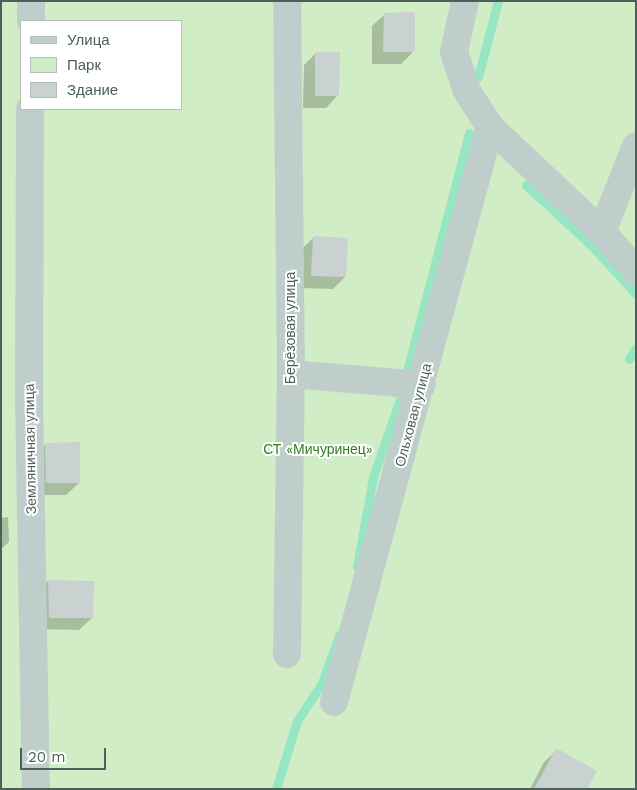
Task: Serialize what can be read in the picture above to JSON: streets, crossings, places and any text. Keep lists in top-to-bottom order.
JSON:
{
  "streets": {
    "street": ["Берёзовая улица", "Ольховая улица", "Земляничная улица"]
  },
  "parks": ["СТ «Мичуринец»"],
  "legend": ["Улица", "Парк", "Здание"],
  "scale_bar": "20 m"
}
